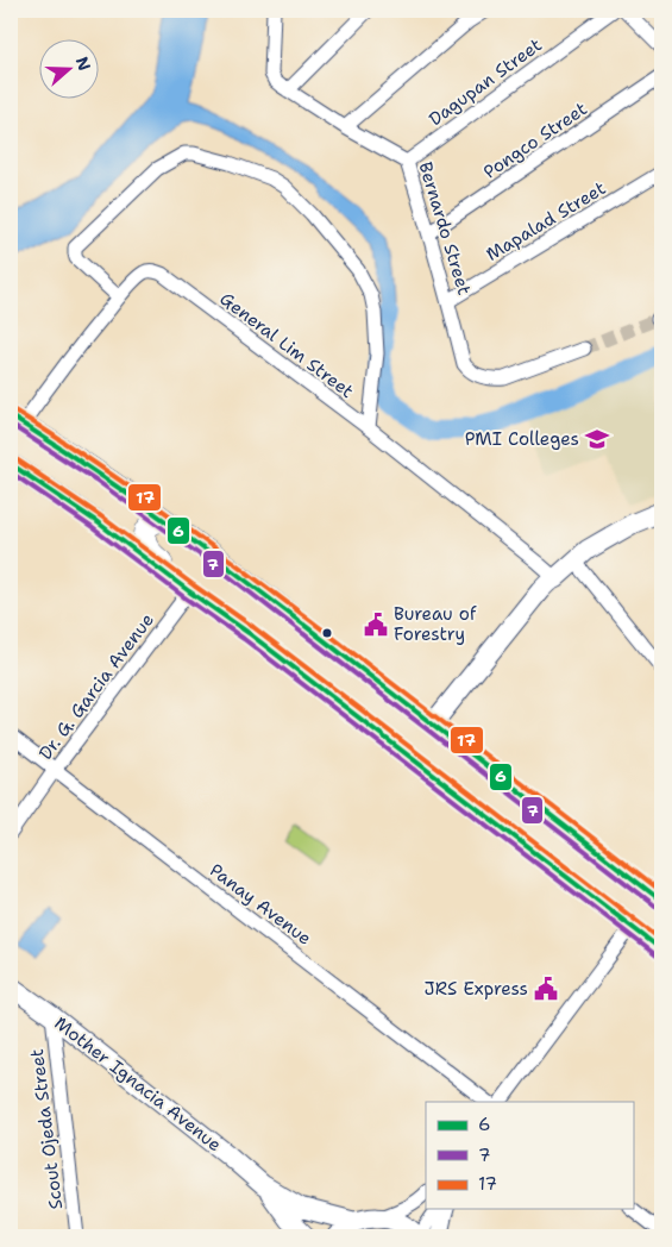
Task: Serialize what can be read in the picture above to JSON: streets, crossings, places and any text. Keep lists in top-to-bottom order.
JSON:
{
  "streets": {
    "main road": ["Mother Ignacia Avenue"],
    "street": [
      "Dagupan Street",
      "Pongco Street",
      "Mapalad Street",
      "Bernardo Street",
      "General Lim Street",
      "Dr. G. Garcia Avenue",
      "Panay Avenue",
      "Scout Ojeda Street"
    ]
  },
  "crossings": [
    ["Dagupan Street", "Bernardo Street"],
    ["Pongco Street", "Bernardo Street"],
    ["Mapalad Street", "Bernardo Street"],
    ["Dr. G. Garcia Avenue", "Panay Avenue"],
    ["Mother Ignacia Avenue", "Scout Ojeda Street"]
  ],
  "places": {
    "school or university": ["PMI Colleges"],
    "public building": ["Bureau of Forestry", "JRS Express"]
  },
  "lines": ["transit line 17", "transit line 6", "transit line 7"],
  "legend": ["6", "7", "17"],
  "north": "right"
}
